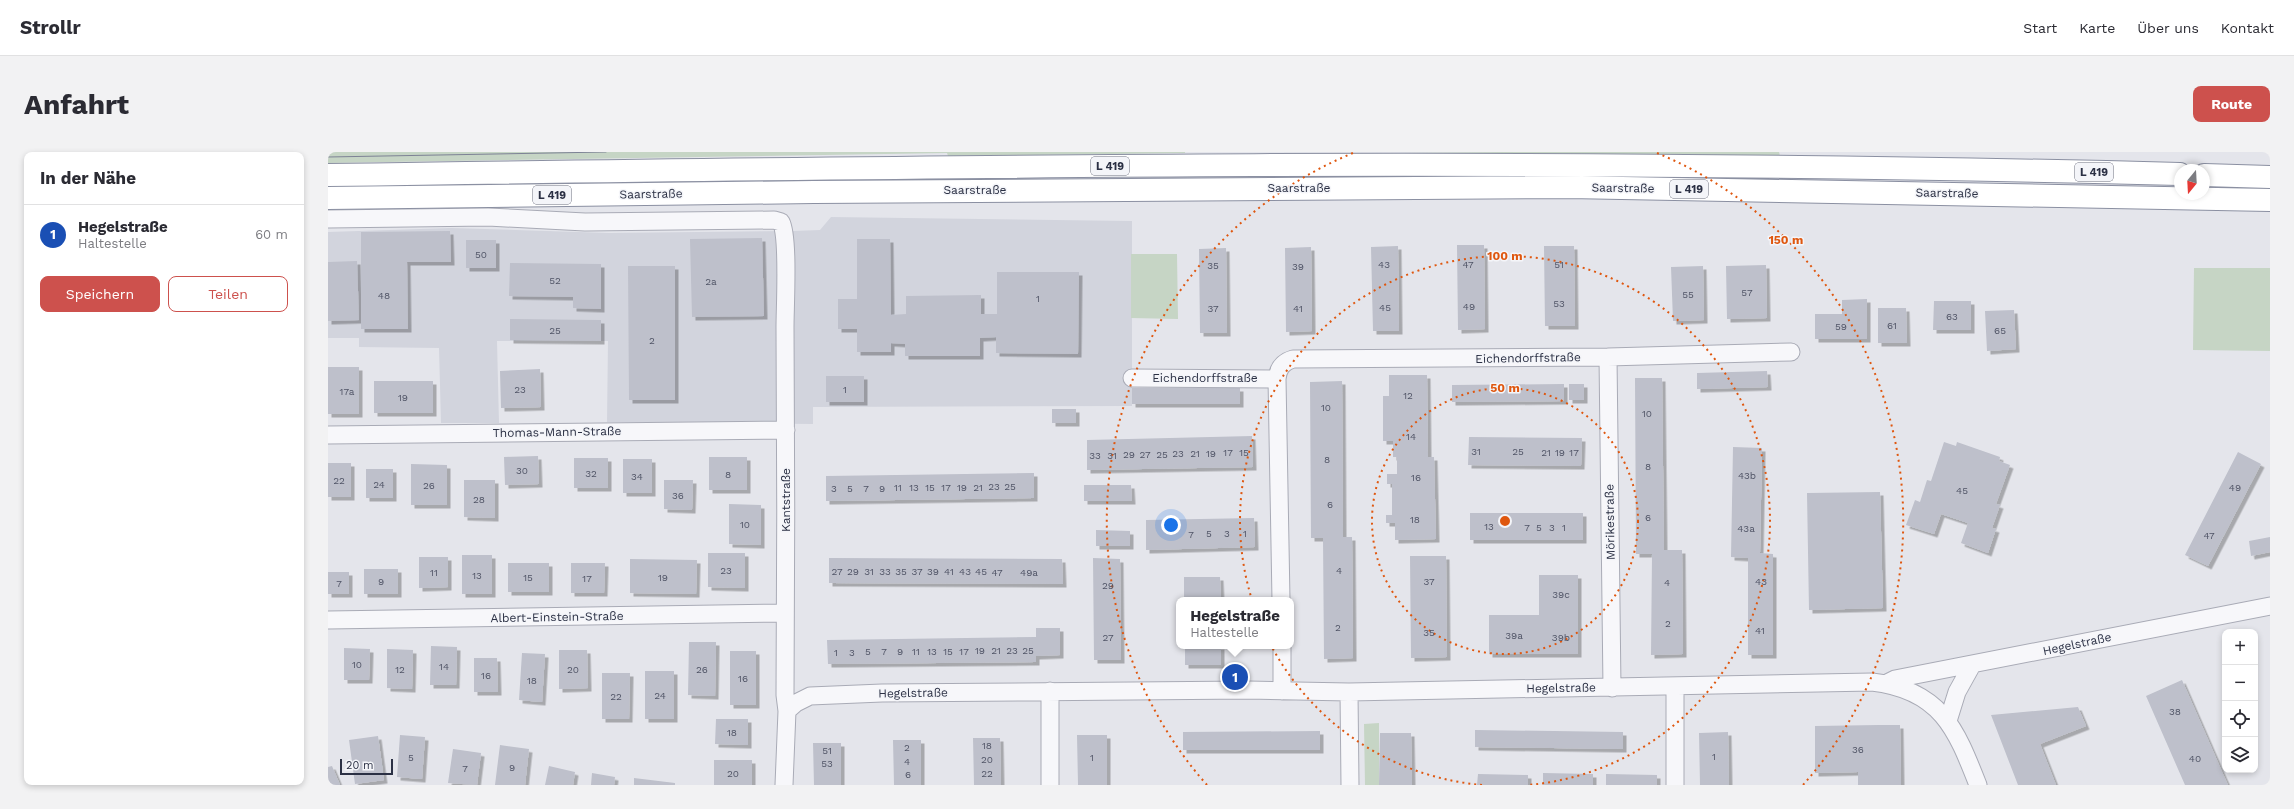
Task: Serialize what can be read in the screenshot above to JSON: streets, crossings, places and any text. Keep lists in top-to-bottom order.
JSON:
{
  "streets": {
    "highway": ["L 419", "Saarstraße"],
    "street": [
      "Eichendorffstraße",
      "Thomas-Mann-Straße",
      "Kantstraße",
      "Mörikestraße",
      "Albert-Einstein-Straße",
      "Hegelstraße"
    ]
  },
  "crossings": [
    ["Eichendorffstraße", "Mörikestraße"],
    ["Thomas-Mann-Straße", "Kantstraße"],
    ["Kantstraße", "Albert-Einstein-Straße"],
    ["Kantstraße", "Hegelstraße"],
    ["Mörikestraße", "Hegelstraße"]
  ],
  "house_numbers": [
    "50",
    "43",
    "47",
    "51",
    "35",
    "39",
    "52",
    "2a",
    "57",
    "55",
    "48",
    "1",
    "53",
    "49",
    "45",
    "37",
    "41",
    "63",
    "61",
    "59",
    "25",
    "65",
    "2",
    "23",
    "1",
    "17a",
    "12",
    "19",
    "10",
    "10",
    "14",
    "31",
    "25",
    "17",
    "15",
    "21",
    "19",
    "17",
    "23",
    "21",
    "19",
    "29",
    "27",
    "25",
    "33",
    "31",
    "8",
    "8",
    "30",
    "32",
    "8",
    "43b",
    "34",
    "16",
    "22",
    "24",
    "26",
    "23",
    "25",
    "11",
    "13",
    "15",
    "17",
    "19",
    "21",
    "49",
    "3",
    "5",
    "7",
    "9",
    "45",
    "36",
    "28",
    "6",
    "6",
    "18",
    "10",
    "13",
    "7",
    "5",
    "3",
    "1",
    "43a",
    "5",
    "3",
    "1",
    "7",
    "47",
    "23",
    "4",
    "27",
    "29",
    "31",
    "33",
    "35",
    "37",
    "39",
    "41",
    "43",
    "45",
    "11",
    "47",
    "49a",
    "13",
    "15",
    "19",
    "17",
    "9",
    "37",
    "43",
    "4",
    "7",
    "29",
    "39c",
    "2",
    "2",
    "41",
    "35",
    "39a",
    "27",
    "39b",
    "19",
    "21",
    "23",
    "25",
    "5",
    "7",
    "9",
    "11",
    "13",
    "15",
    "17",
    "1",
    "3",
    "10",
    "14",
    "12",
    "20",
    "26",
    "16",
    "16",
    "18",
    "24",
    "22",
    "38",
    "18",
    "18",
    "2",
    "36",
    "51",
    "1",
    "5",
    "1",
    "40",
    "20",
    "4",
    "53",
    "9",
    "7",
    "20",
    "22",
    "6"
  ],
  "scale_bar": "20 m",
  "north": "bottom",
  "page": {
    "header": "Strollr",
    "nav": [
      "Start",
      "Karte",
      "Über uns",
      "Kontakt"
    ],
    "buttons": [
      "Route",
      ["Speichern", "Teilen"]
    ],
    "title": "Anfahrt",
    "heading": "In der Nähe",
    "list": [
      {
        "mark": "1",
        "name": "Hegelstraße",
        "note": "Haltestelle",
        "value": "60 m"
      }
    ],
    "popup": ["Hegelstraße", "Haltestelle"],
    "map_buttons": ["+", "−"],
    "pins": "1",
    "scale": "20 m"
  },
  "rings": ["150 m", "100 m", "50 m"]
}
